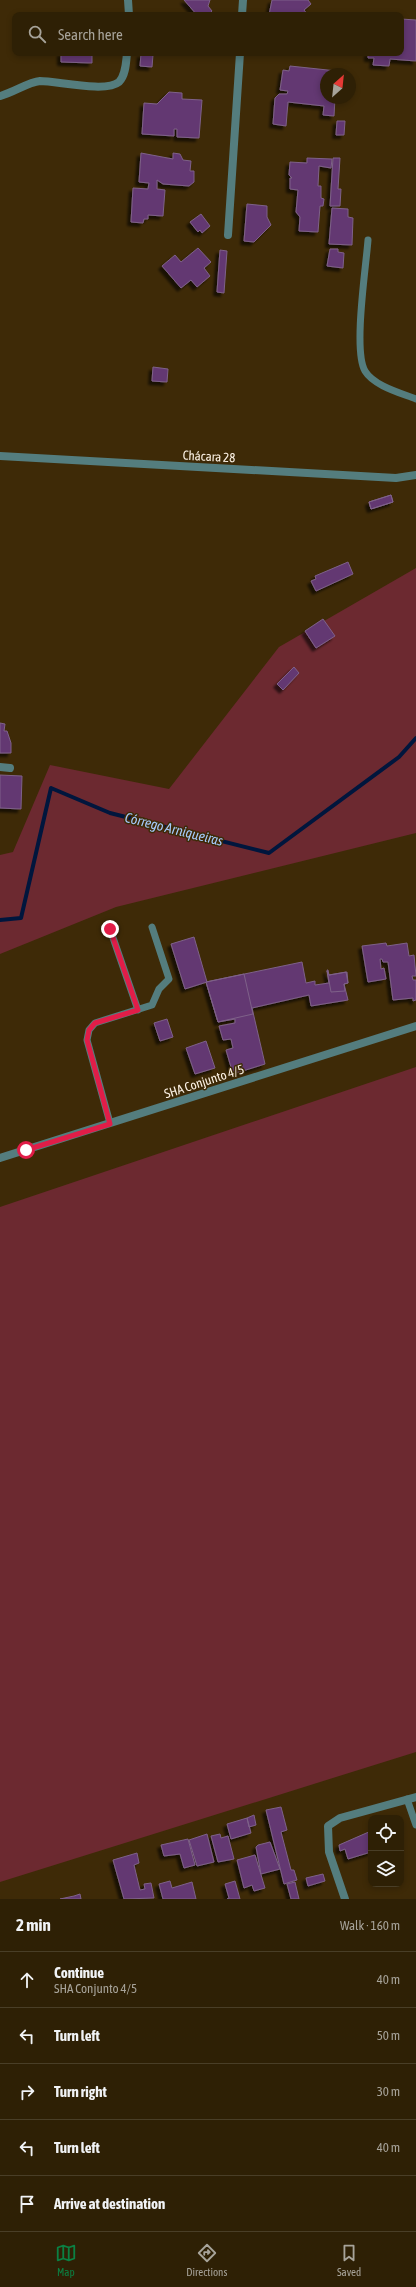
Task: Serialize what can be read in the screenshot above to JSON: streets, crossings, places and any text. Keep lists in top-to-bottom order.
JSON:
{
  "streets": {
    "street": ["Chácara 28", "SHA Conjunto 4/5"]
  },
  "water": ["Córrego Arniqueiras"],
  "north": "top right",
  "page": {
    "search": "Search here",
    "heading": ["2 min", "Walk · 160 m"],
    "list": [
      ["Continue", "SHA Conjunto 4/5", "40 m"],
      ["Turn left", "50 m"],
      ["Turn right", "30 m"],
      ["Turn left", "40 m"],
      "Arrive at destination"
    ],
    "nav": ["Map", "Directions", "Saved"]
  }
}
